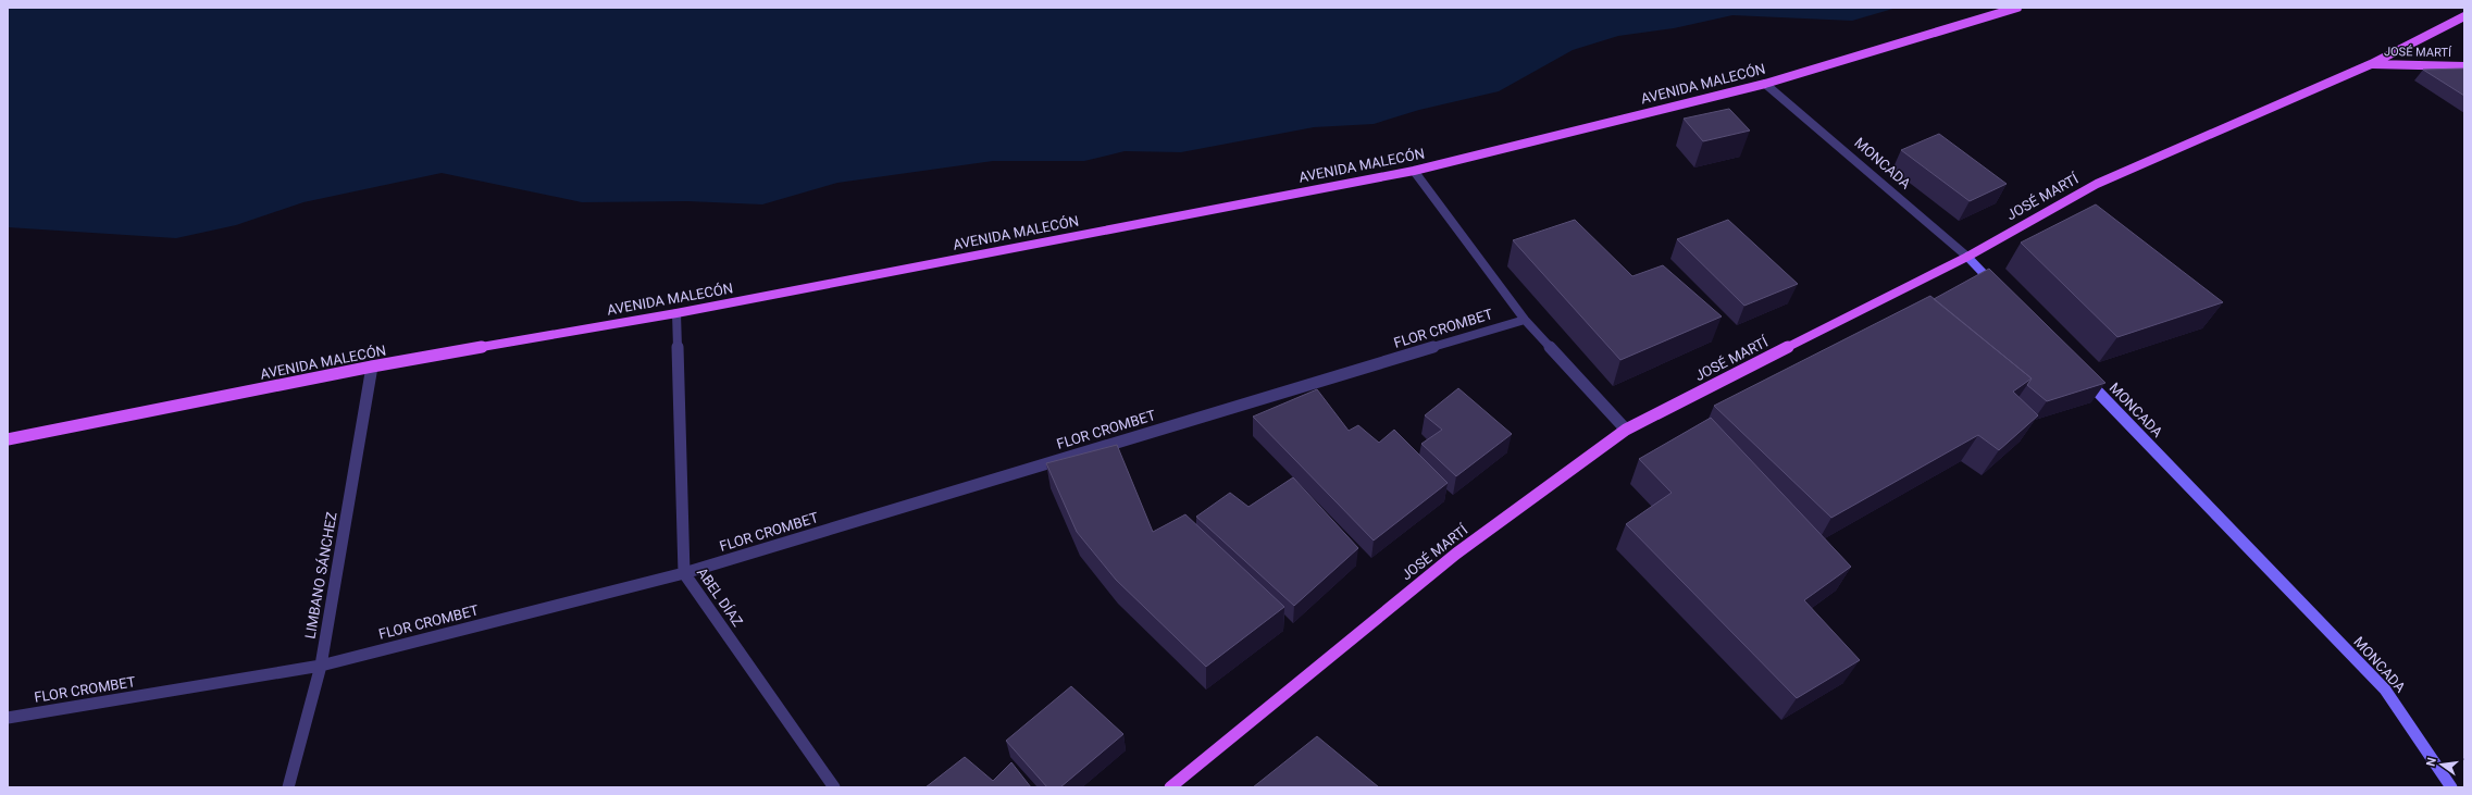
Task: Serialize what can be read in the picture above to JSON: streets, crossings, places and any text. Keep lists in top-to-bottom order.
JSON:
{
  "streets": {
    "main road": ["JOSÉ MARTÍ", "AVENIDA MALECÓN", "MONCADA"],
    "street": ["FLOR CROMBET", "LIMBANO SÁNCHEZ", "ABEL DÍAZ"]
  },
  "crossings": [
    ["JOSÉ MARTÍ", "MONCADA"],
    ["AVENIDA MALECÓN", "MONCADA"],
    ["AVENIDA MALECÓN", "LIMBANO SÁNCHEZ"],
    ["AVENIDA MALECÓN", "ABEL DÍAZ"],
    ["FLOR CROMBET", "LIMBANO SÁNCHEZ"],
    ["FLOR CROMBET", "ABEL DÍAZ"]
  ],
  "north": "left"
}
